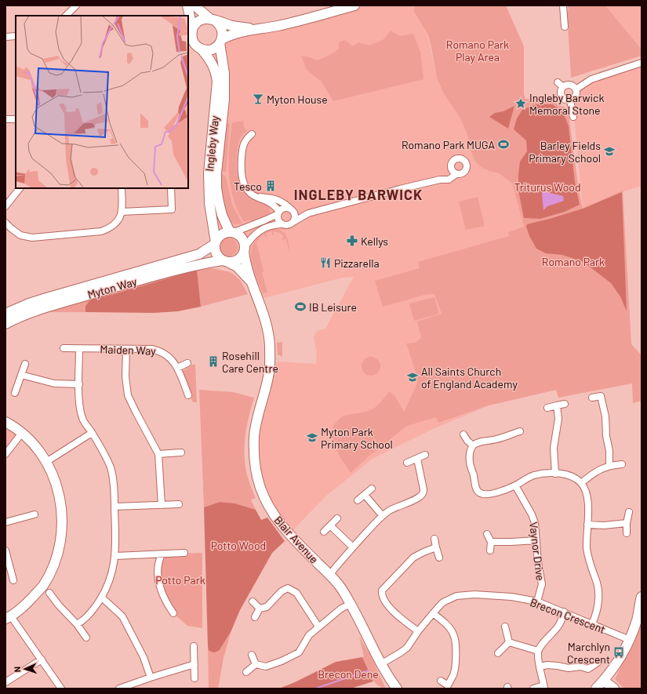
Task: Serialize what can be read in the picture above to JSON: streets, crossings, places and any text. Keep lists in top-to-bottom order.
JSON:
{
  "streets": {
    "street": [
      "Ingleby Way",
      "Myton Way",
      "Maiden Way",
      "Blair Avenue",
      "Vaynor Drive",
      "Brecon Crescent"
    ]
  },
  "crossings": [
    ["Ingleby Way", "Myton Way"],
    ["Ingleby Way", "Blair Avenue"],
    ["Myton Way", "Blair Avenue"],
    ["Blair Avenue", "Brecon Crescent"],
    ["Vaynor Drive", "Brecon Crescent"]
  ],
  "districts": ["INGLEBY BARWICK"],
  "parks": [
    "Romano Park Play Area",
    "Triturus Wood",
    "Romano Park",
    "Potto Wood",
    "Potto Park",
    "Brecon Dene"
  ],
  "places": {
    "bar": ["Myton House"],
    "place": ["Ingleby Barwick Memoral Stone"],
    "sports": ["Romano Park MUGA", "IB Leisure"],
    "school or university": ["Barley Fields Primary School", "All Saints Church of England Academy", "Myton Park Primary School"],
    "building": ["Tesco", "Rosehill Care Centre"],
    "pharmacy": ["Kellys"],
    "restaurant": ["Pizzarella"],
    "bus stop": ["Marchlyn Crescent"]
  },
  "north": "left"
}
